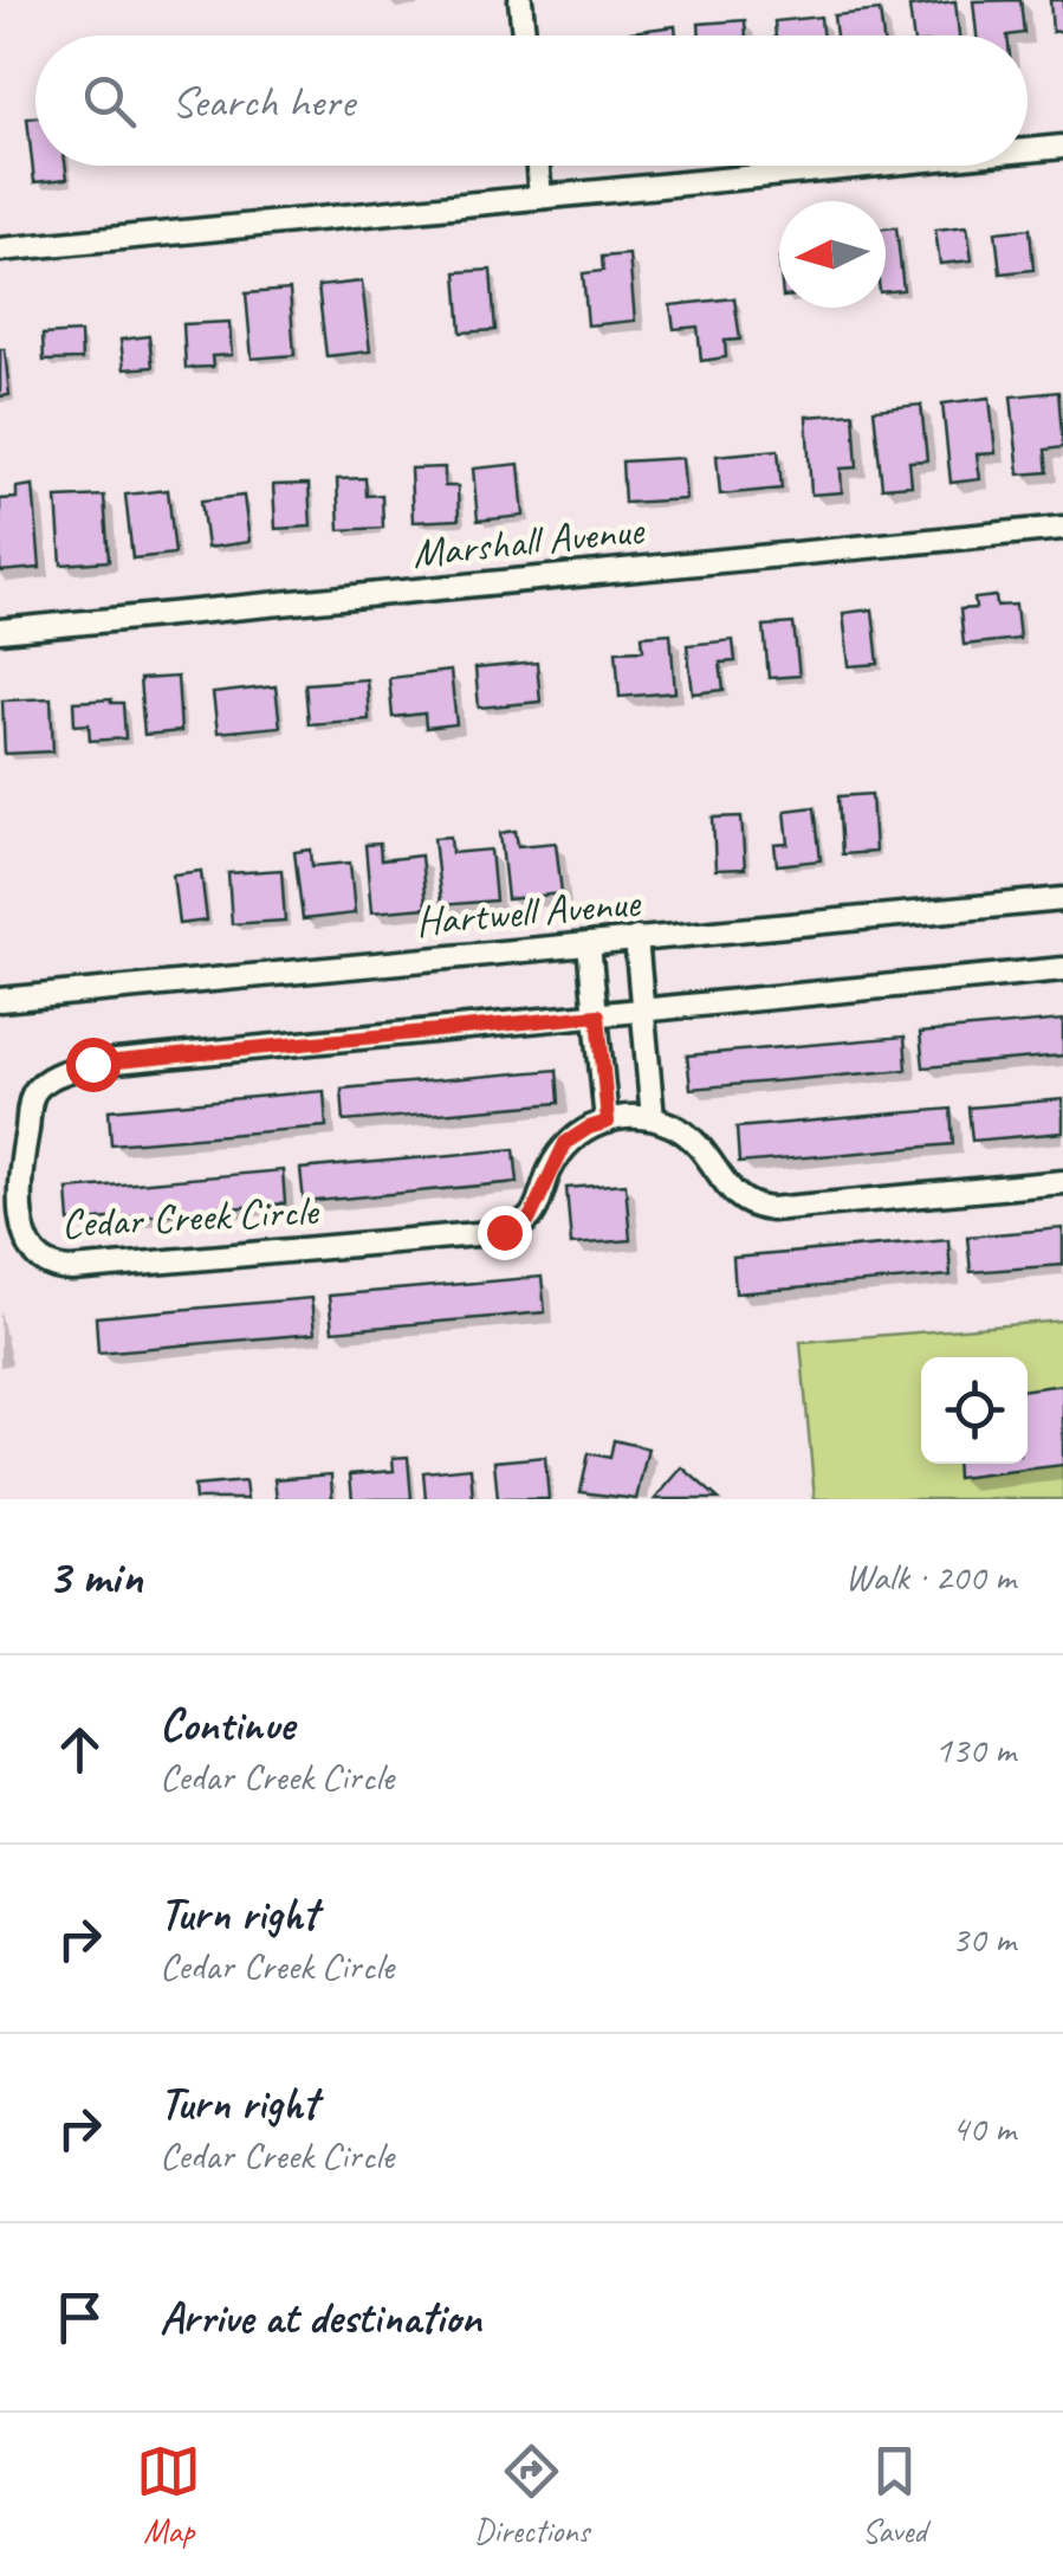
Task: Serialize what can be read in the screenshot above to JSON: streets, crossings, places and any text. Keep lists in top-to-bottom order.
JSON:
{
  "streets": {
    "street": ["Marshall Avenue", "Hartwell Avenue", "Cedar Creek Circle"]
  },
  "north": "left",
  "page": {
    "search": "Search here",
    "heading": ["3 min", "Walk · 200 m"],
    "list": [
      ["Continue", "Cedar Creek Circle", "130 m"],
      ["Turn right", "Cedar Creek Circle", "30 m"],
      ["Turn right", "Cedar Creek Circle", "40 m"],
      "Arrive at destination"
    ],
    "nav": ["Map", "Directions", "Saved"]
  }
}
